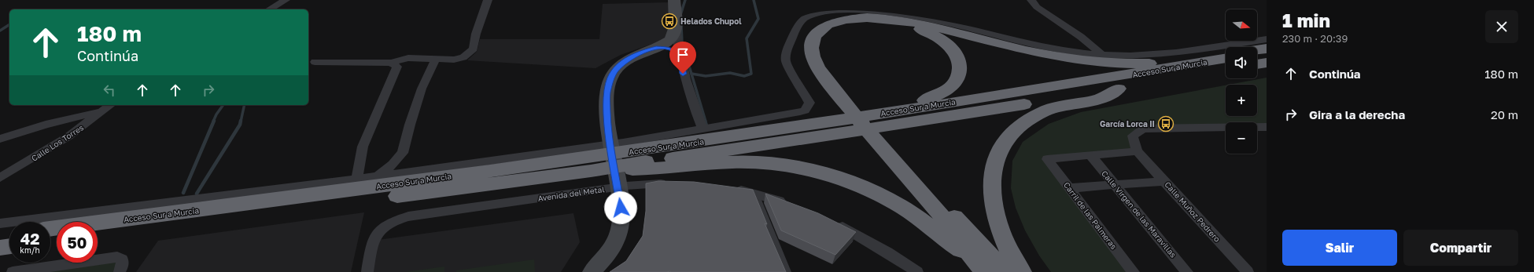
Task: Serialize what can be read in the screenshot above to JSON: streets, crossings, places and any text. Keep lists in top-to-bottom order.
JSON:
{
  "streets": {
    "highway": ["Acceso Sur a Murcia"],
    "street": [
      "Calle Los Torres",
      "Avenida del Metal",
      "Calle Muñoz Pedrero",
      "Calle Virgen de las Maravillas",
      "Carril de las Palmeras"
    ]
  },
  "crossings": [
    ["Calle Virgen de las Maravillas", "Carril de las Palmeras"]
  ],
  "places": {
    "bus stop": ["Helados Chupol", "García Lorca II"]
  },
  "north": "right",
  "page": {
    "heading": ["1 min", "230 m · 20:39"],
    "map_buttons": ["+", "−"],
    "turn": ["180 m", "Continúa"],
    "list": [
      {
        "name": "Continúa",
        "value": "180 m"
      },
      {
        "name": "Gira a la derecha",
        "value": "20 m"
      }
    ],
    "speed": "42 km/h",
    "limit": "50",
    "buttons": ["Salir", "Compartir"]
  }
}
